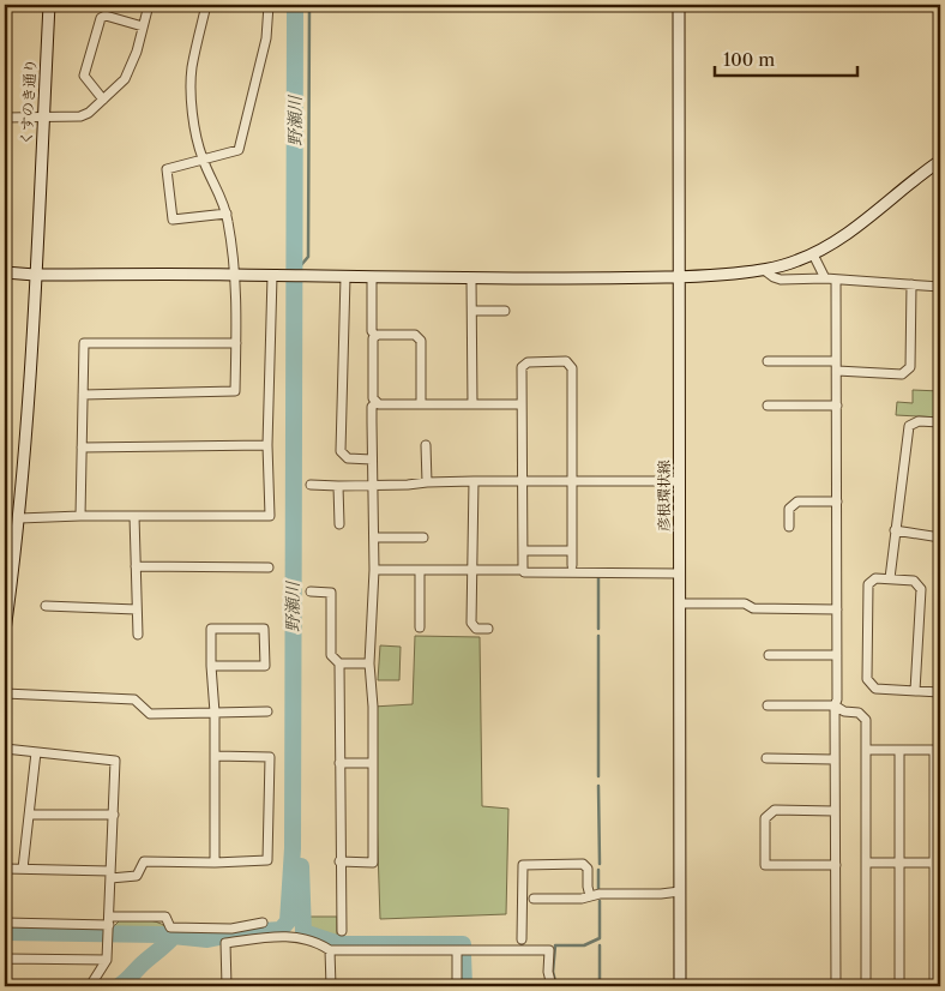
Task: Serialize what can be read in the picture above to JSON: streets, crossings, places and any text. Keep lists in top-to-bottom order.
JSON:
{
  "streets": {
    "street": ["くすのき通り", "彦根環状線"]
  },
  "water": ["野瀬川"],
  "scale_bar": "100 m"
}
